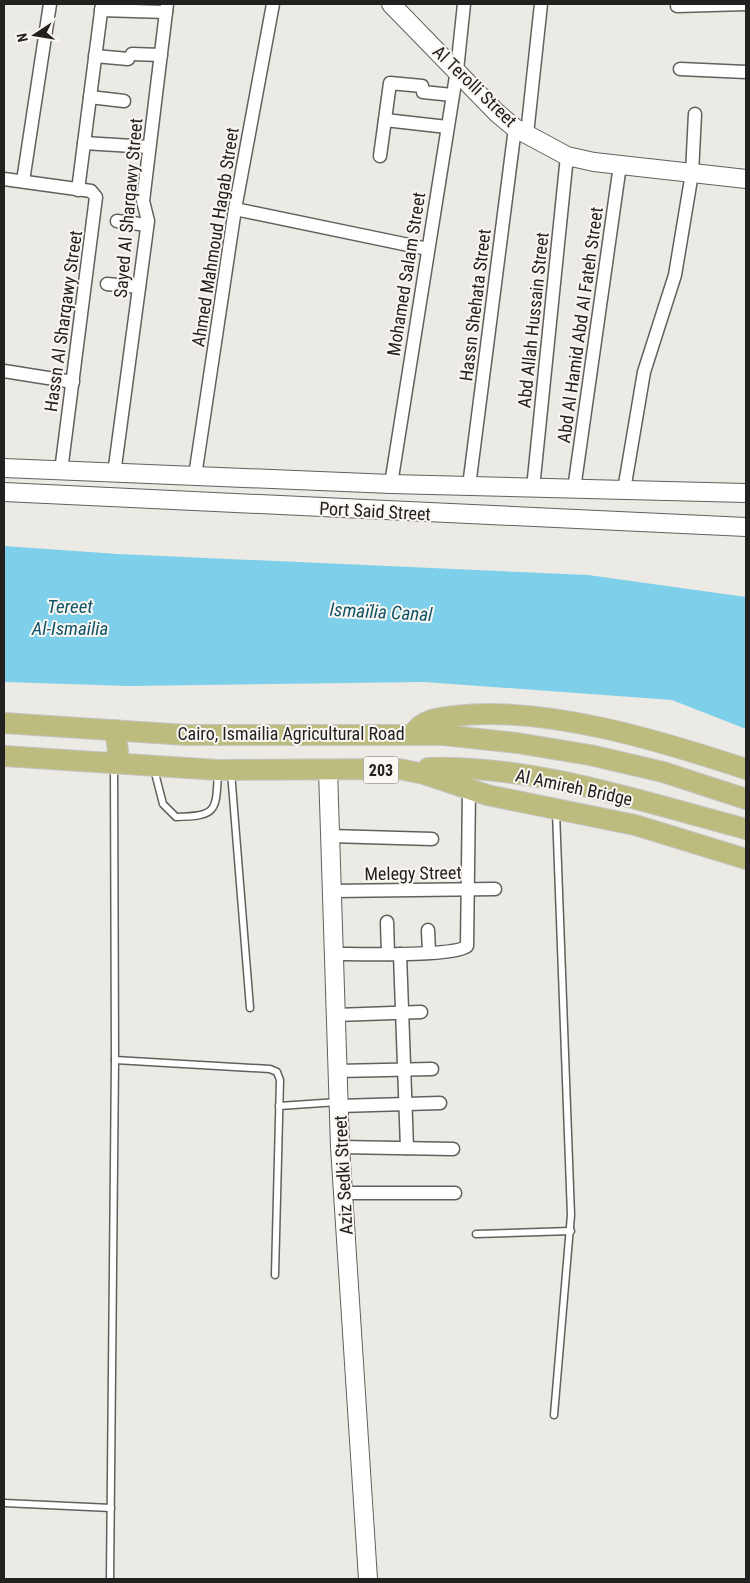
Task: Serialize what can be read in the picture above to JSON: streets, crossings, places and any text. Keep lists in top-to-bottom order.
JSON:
{
  "streets": {
    "main road": [
      "Al Terolli Street",
      "Port Said Street",
      "Cairo, Ismailia Agricultural Road",
      "203",
      "Al Amireh Bridge",
      "Aziz Sedki Street"
    ],
    "street": [
      "Sayed Al Sharqawy Street",
      "Ahmed Mahmoud Hagab Street",
      "Mohamed Salam Street",
      "Hassn Shehata Street",
      "Abd Allah Hussain Street",
      "Hassn Al Sharqawy Street",
      "Abd Al Hamid Abd Al Fateh Street",
      "Melegy Street"
    ]
  },
  "crossings": [
    ["Al Terolli Street", "Mohamed Salam Street"],
    ["Al Terolli Street", "Hassn Shehata Street"],
    ["Al Terolli Street", "Abd Allah Hussain Street"],
    ["Al Terolli Street", "Abd Al Hamid Abd Al Fateh Street"],
    ["Sayed Al Sharqawy Street", "Port Said Street"],
    ["Ahmed Mahmoud Hagab Street", "Port Said Street"],
    ["Mohamed Salam Street", "Port Said Street"],
    ["Hassn Shehata Street", "Port Said Street"],
    ["Abd Allah Hussain Street", "Port Said Street"],
    ["Hassn Al Sharqawy Street", "Port Said Street"],
    ["Abd Al Hamid Abd Al Fateh Street", "Port Said Street"],
    ["Cairo, Ismailia Agricultural Road", "Al Amireh Bridge"],
    ["Cairo, Ismailia Agricultural Road", "Aziz Sedki Street"],
    ["Melegy Street", "Aziz Sedki Street"]
  ],
  "water": ["Tereet Al-Ismailia", "Ismaïlia Canal"],
  "north": "left"
}
